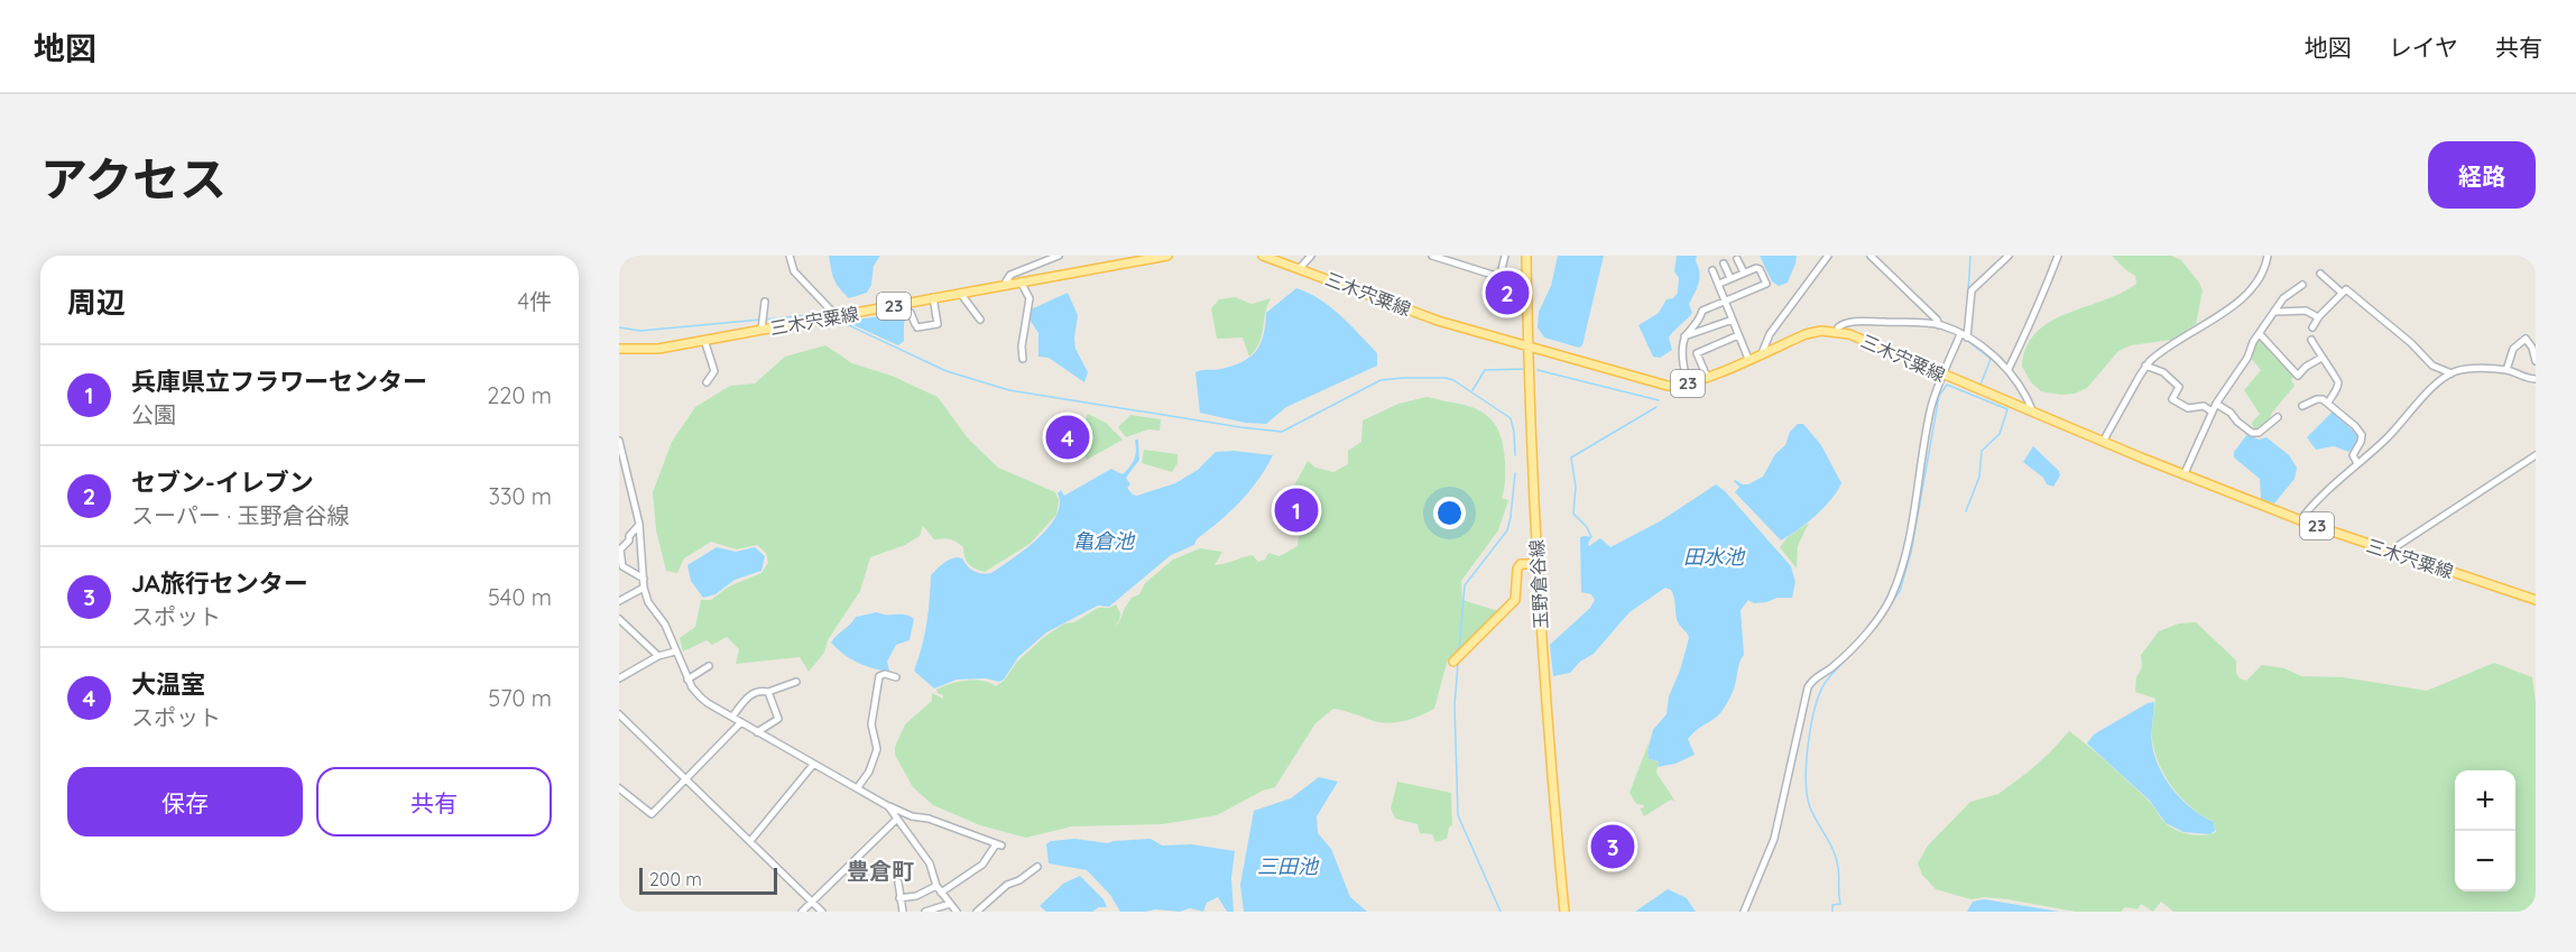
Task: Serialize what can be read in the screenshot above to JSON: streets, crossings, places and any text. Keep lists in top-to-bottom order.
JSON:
{
  "streets": {
    "main road": ["三木宍粟線", "23", "玉野倉谷線"]
  },
  "crossings": [
    ["三木宍粟線", "玉野倉谷線"]
  ],
  "districts": ["豊倉町"],
  "water": ["亀倉池", "田水池", "三田池"],
  "scale_bar": "200 m",
  "page": {
    "header": "地図",
    "nav": ["地図", "レイヤ", "共有"],
    "title": "アクセス",
    "buttons": [
      "経路",
      ["保存", "共有"]
    ],
    "heading": ["周辺", "4件"],
    "pins": [
      "2",
      "4",
      "1",
      "3"
    ],
    "list": [
      {
        "mark": "1",
        "name": "兵庫県立フラワーセンター",
        "note": "公園",
        "value": "220 m"
      },
      {
        "mark": "2",
        "name": "セブン-イレブン",
        "note": "スーパー · 玉野倉谷線",
        "value": "330 m"
      },
      {
        "mark": "3",
        "name": "JA旅行センター",
        "note": "スポット",
        "value": "540 m"
      },
      {
        "mark": "4",
        "name": "大温室",
        "note": "スポット",
        "value": "570 m"
      }
    ],
    "map_buttons": ["+", "−"],
    "scale": "200 m"
  }
}
